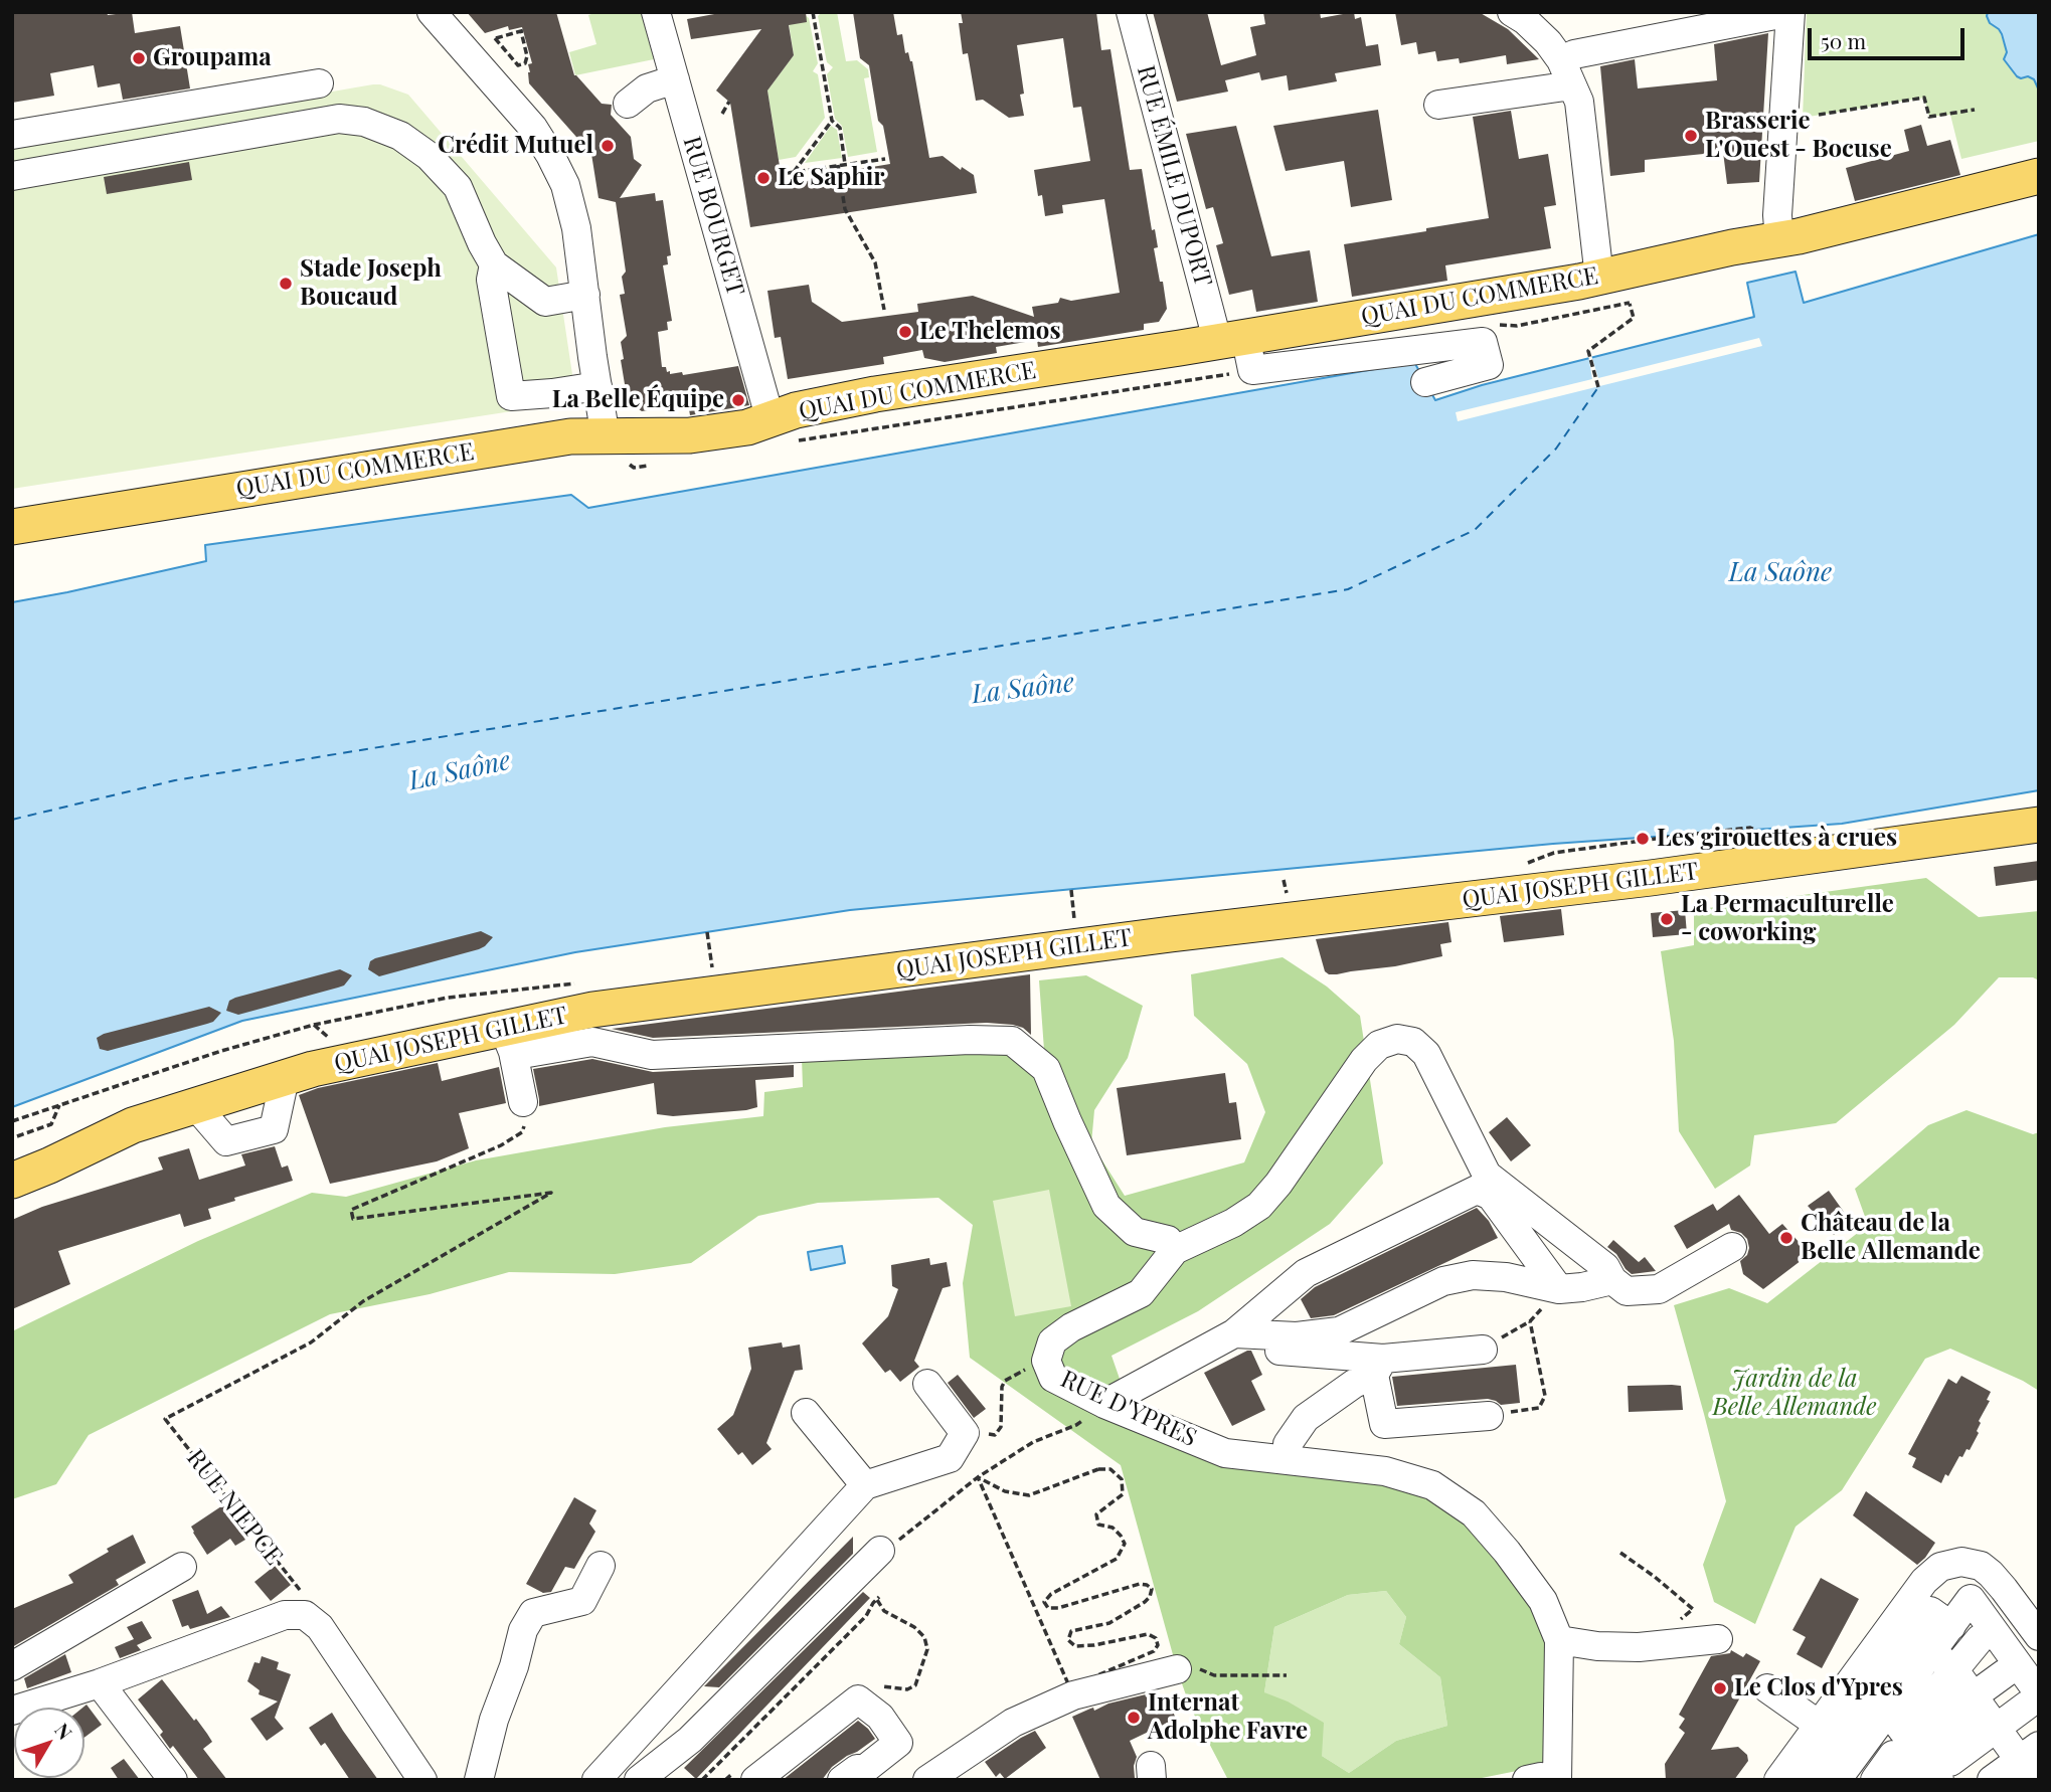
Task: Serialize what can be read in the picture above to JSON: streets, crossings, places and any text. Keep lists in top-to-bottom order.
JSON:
{
  "streets": {
    "main road": ["QUAI DU COMMERCE", "QUAI JOSEPH GILLET"],
    "street": ["RUE ÉMILE DUPORT", "RUE BOURGET", "RUE D'YPRES"],
    "path": ["RUE NIEPCE"]
  },
  "crossings": [
    ["RUE ÉMILE DUPORT", "QUAI DU COMMERCE"],
    ["RUE BOURGET", "QUAI DU COMMERCE"]
  ],
  "water": ["La Saône"],
  "parks": ["Jardin de la Belle Allemande"],
  "places": [
    "Groupama",
    "Brasserie L'Ouest - Bocuse",
    "Crédit Mutuel",
    "Le Saphir",
    "Stade Joseph Boucaud",
    "Le Thelemos",
    "La Belle Équipe",
    "Les girouettes à crues",
    "La Permaculturelle - coworking",
    "Château de la Belle Allemande",
    "Le Clos d'Ypres",
    "Internat Adolphe Favre"
  ],
  "scale_bar": "50 m",
  "north": "top right"
}
